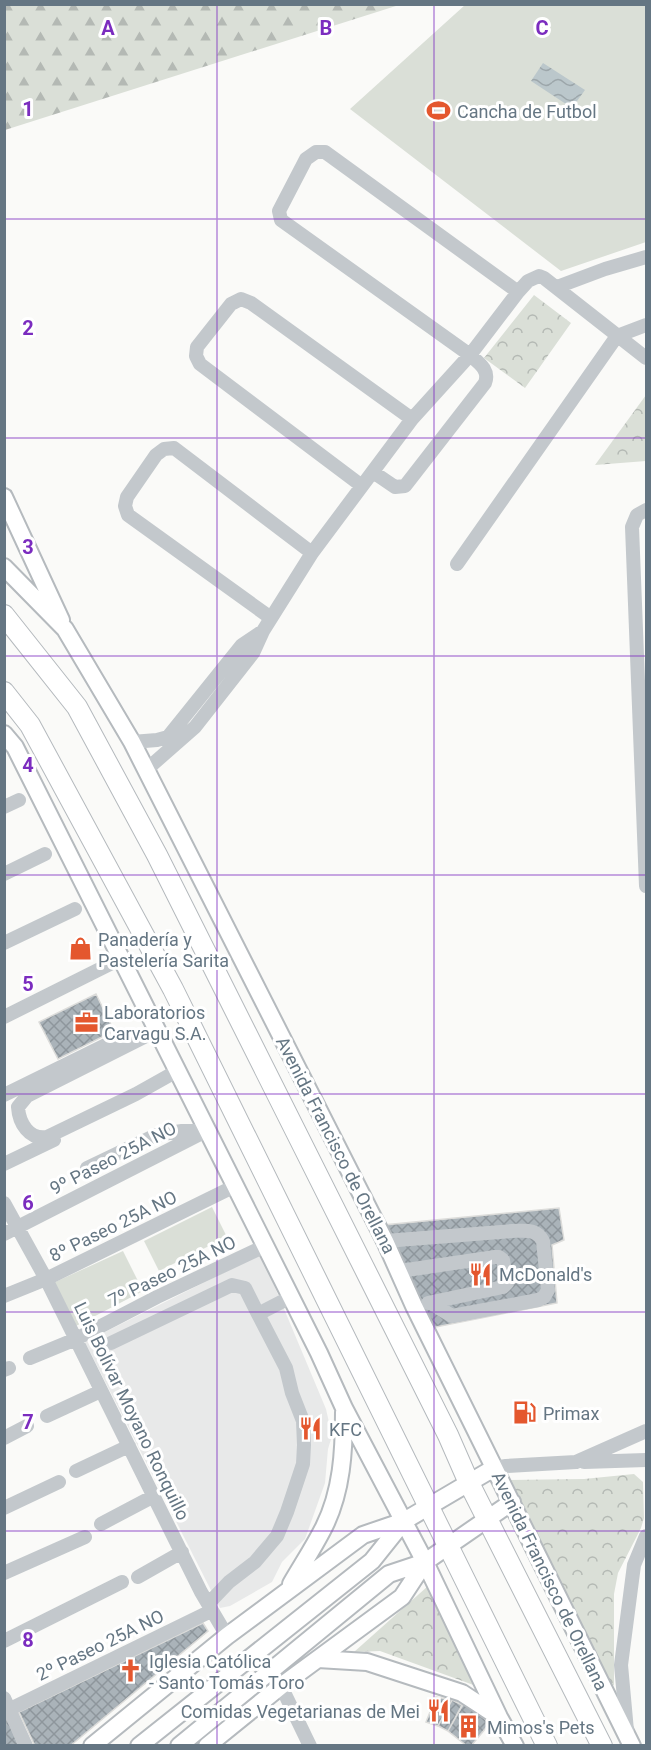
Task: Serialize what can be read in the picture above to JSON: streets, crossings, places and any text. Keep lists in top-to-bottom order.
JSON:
{
  "streets": {
    "highway": ["Avenida Francisco de Orellana"],
    "street": [
      "9º Paseo 25A NO",
      "8º Paseo 25A NO",
      "7º Paseo 25A NO",
      "Luis Bolívar Moyano Ronquillo",
      "2º Paseo 25A NO"
    ]
  },
  "crossings": [
    ["9º Paseo 25A NO", "Luis Bolívar Moyano Ronquillo"],
    ["8º Paseo 25A NO", "Luis Bolívar Moyano Ronquillo"],
    ["7º Paseo 25A NO", "Luis Bolívar Moyano Ronquillo"],
    ["Luis Bolívar Moyano Ronquillo", "2º Paseo 25A NO"]
  ],
  "places": {
    "sports": ["Cancha de Futbol"],
    "shop": ["Panadería y Pastelería Sarita"],
    "office": ["Laboratorios Carvagu S.A."],
    "restaurant": ["McDonald's", "KFC", "Comidas Vegetarianas de Mei"],
    "fuel station": ["Primax"],
    "church": ["Iglesia Católica - Santo Tomás Toro"],
    "building": ["Mimos's Pets"]
  },
  "grid": {
    "columns": ["A", "B", "C"],
    "rows": [
      "1",
      "2",
      "3",
      "4",
      "5",
      "6",
      "7",
      "8"
    ]
  }
}
